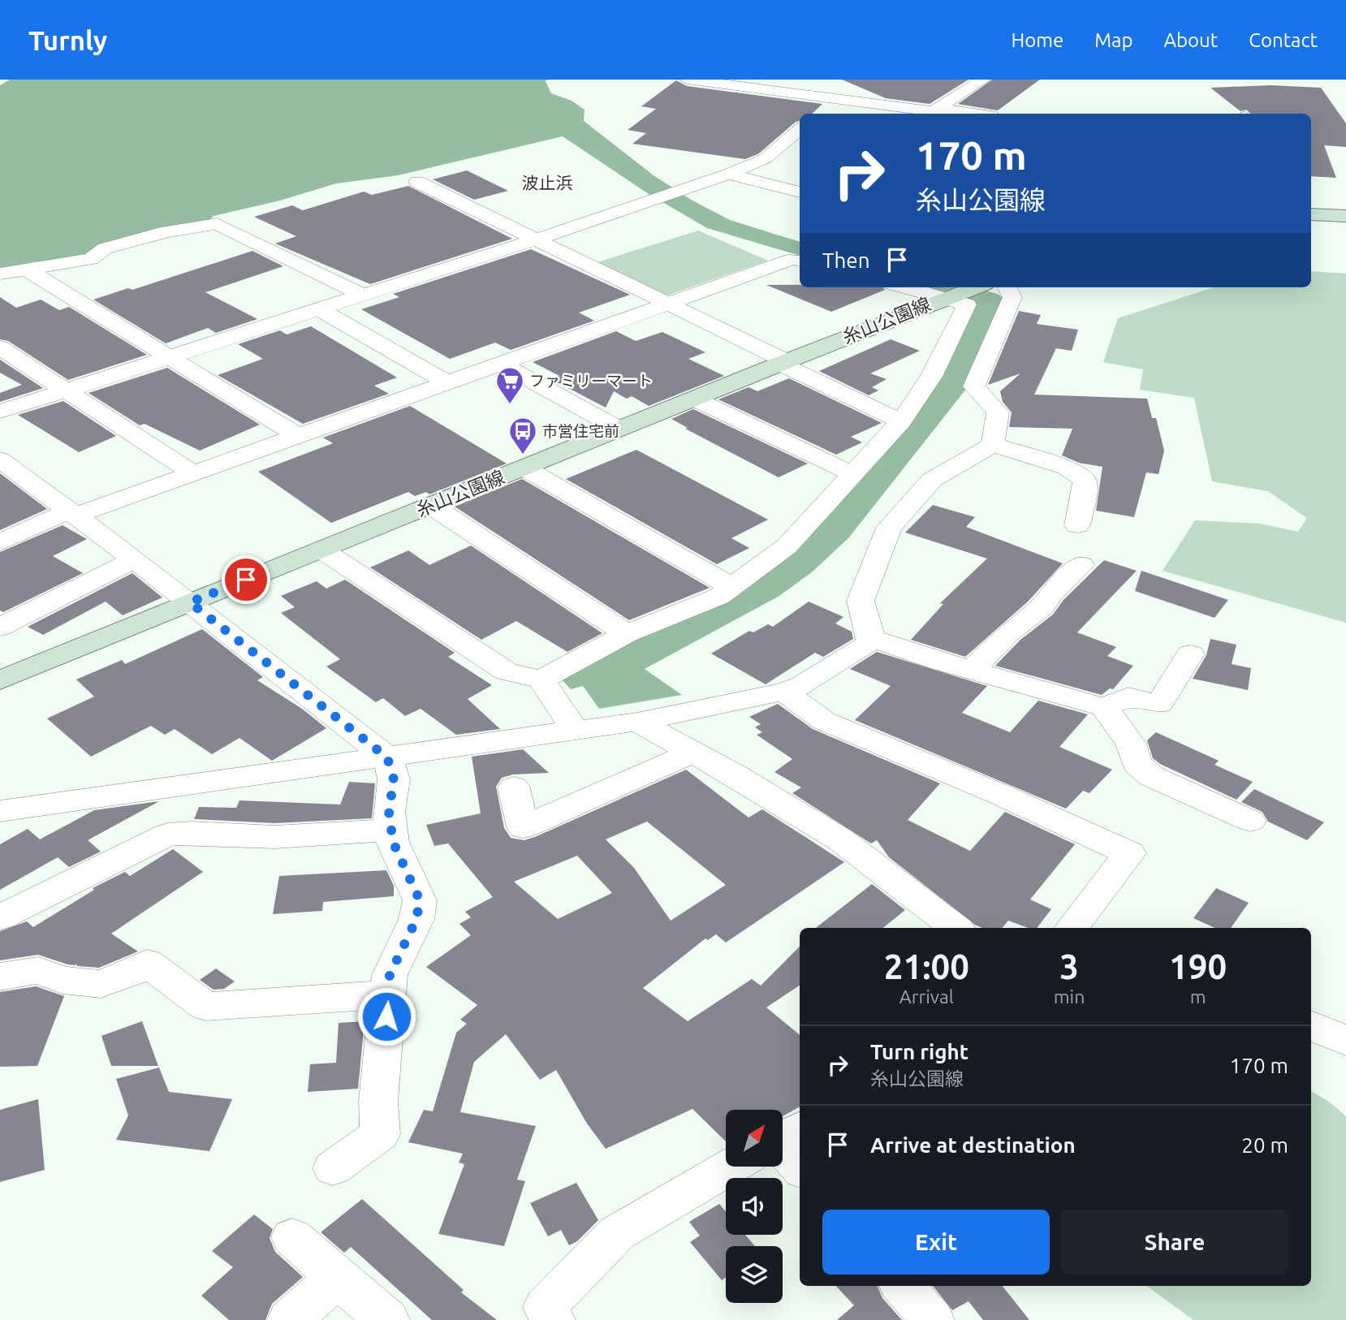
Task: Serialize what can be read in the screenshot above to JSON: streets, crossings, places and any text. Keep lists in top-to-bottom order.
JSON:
{
  "streets": {
    "main road": ["糸山公園線"]
  },
  "districts": ["波止浜"],
  "places": {
    "supermarket": ["ファミリーマート"],
    "bus stop": ["市営住宅前"]
  },
  "north": "top right",
  "page": {
    "header": "Turnly",
    "nav": [
      "Home",
      "Map",
      "About",
      "Contact"
    ],
    "turn": ["170 m", "糸山公園線"],
    "then": "Then",
    "eta": [
      "21:00",
      "Arrival",
      "3",
      "min",
      "190",
      "m"
    ],
    "list": [
      {
        "name": "Turn right",
        "note": "糸山公園線",
        "value": "170 m"
      },
      {
        "name": "Arrive at destination",
        "value": "20 m"
      }
    ],
    "buttons": ["Exit", "Share"]
  }
}
